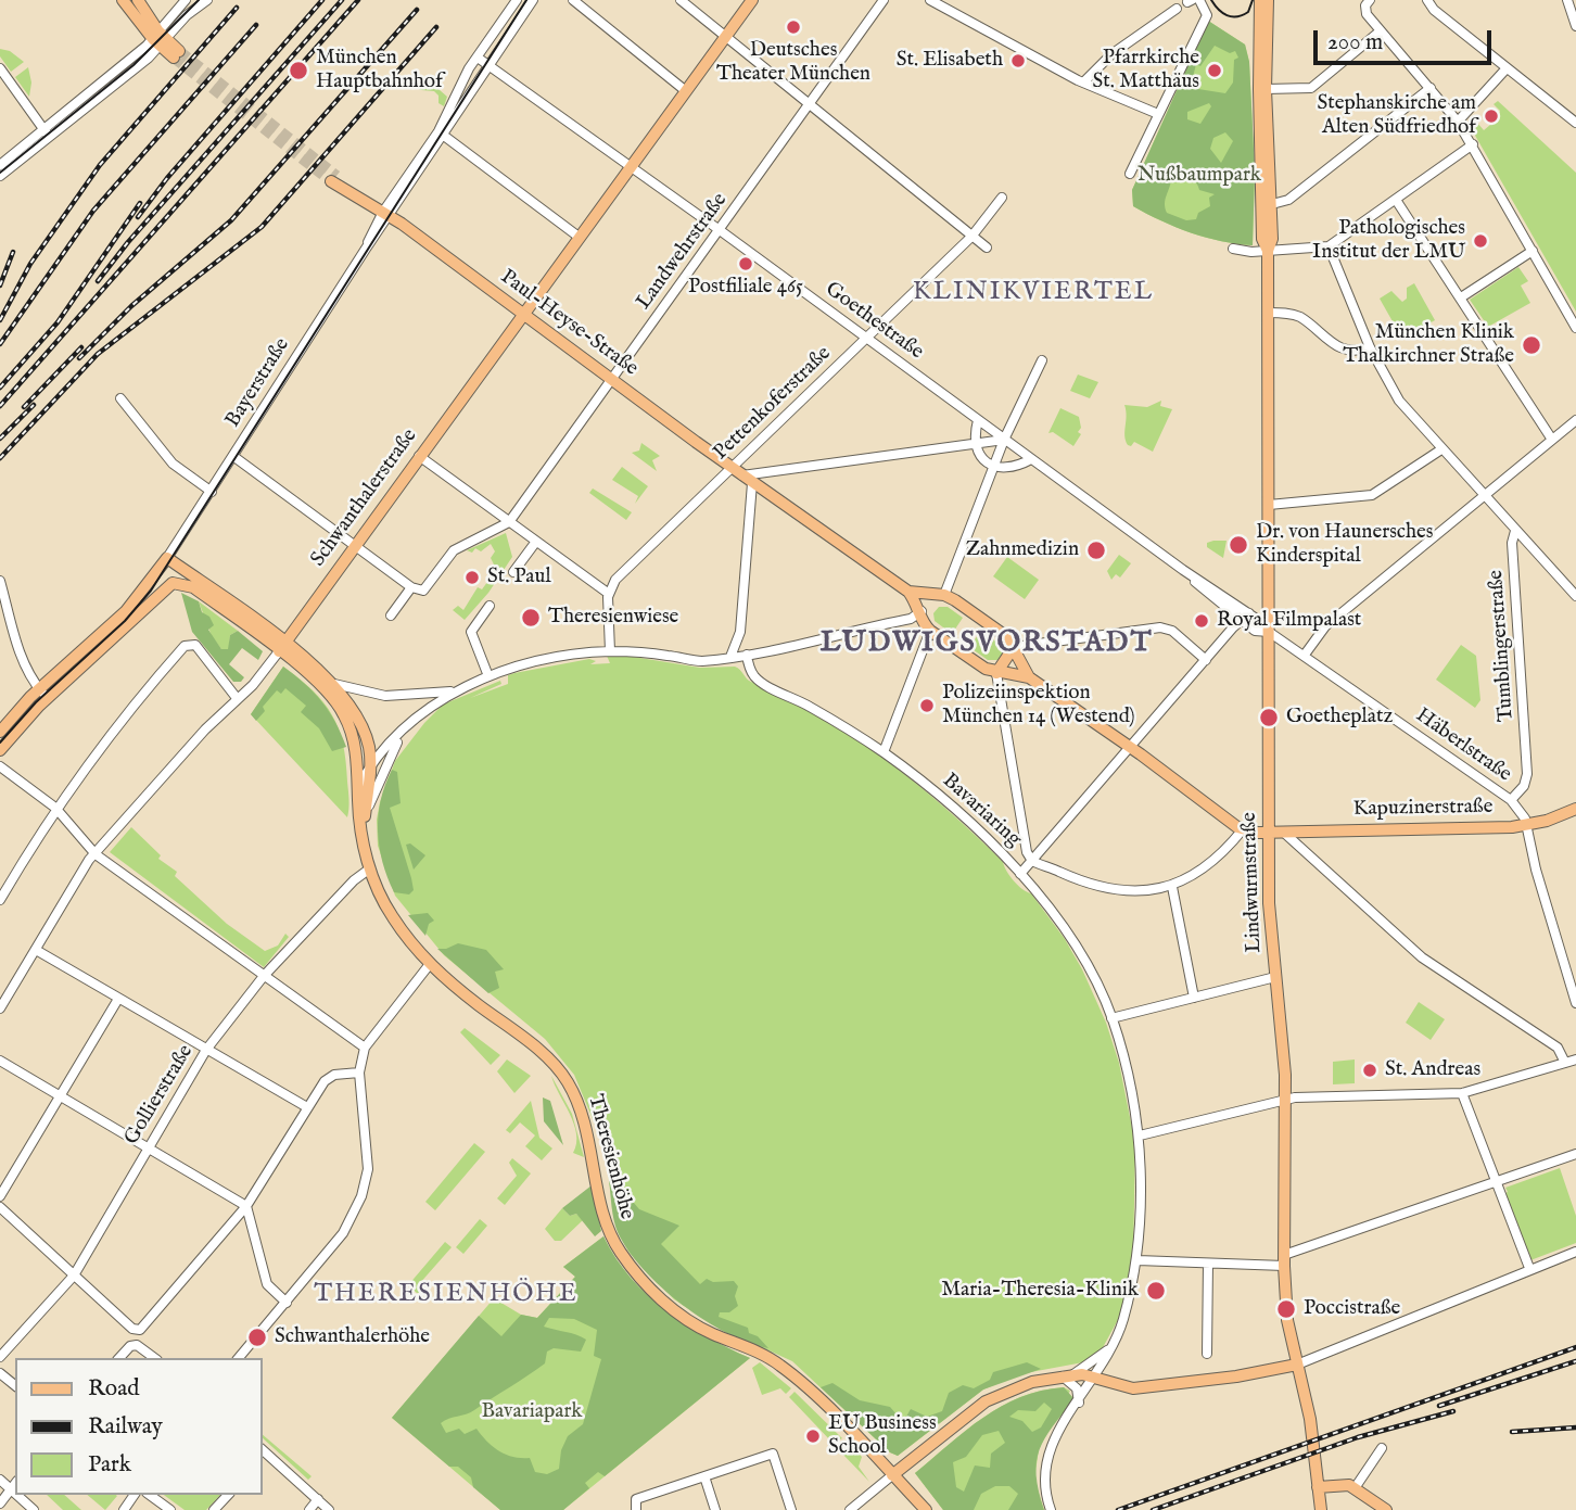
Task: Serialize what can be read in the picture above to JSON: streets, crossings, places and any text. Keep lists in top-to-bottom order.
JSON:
{
  "streets": {
    "main road": [
      "Paul-Heyse-Straße",
      "Bayerstraße",
      "Schwanthalerstraße",
      "Kapuzinerstraße",
      "Lindwurmstraße",
      "Theresienhöhe"
    ],
    "street": [
      "Landwehrstraße",
      "Goethestraße",
      "Pettenkoferstraße",
      "Tumblingerstraße",
      "Häberlstraße",
      "Bavariaring",
      "Gollierstraße"
    ]
  },
  "crossings": [
    ["Landwehrstraße", "Goethestraße"],
    ["Landwehrstraße", "Paul-Heyse-Straße"],
    ["Goethestraße", "Bayerstraße"],
    ["Goethestraße", "Pettenkoferstraße"],
    ["Goethestraße", "Schwanthalerstraße"],
    ["Paul-Heyse-Straße", "Bayerstraße"],
    ["Paul-Heyse-Straße", "Pettenkoferstraße"],
    ["Paul-Heyse-Straße", "Schwanthalerstraße"],
    ["Schwanthalerstraße", "Theresienhöhe"],
    ["Tumblingerstraße", "Häberlstraße"],
    ["Häberlstraße", "Kapuzinerstraße"],
    ["Häberlstraße", "Lindwurmstraße"],
    ["Kapuzinerstraße", "Lindwurmstraße"],
    ["Gollierstraße", "Theresienhöhe"]
  ],
  "districts": ["KLINIKVIERTEL", "LUDWIGSVORSTADT", "THERESIENHÖHE"],
  "parks": ["Nußbaumpark", "Bavariapark"],
  "places": [
    "Deutsches Theater München",
    "St. Elisabeth",
    "München Hauptbahnhof",
    "Pfarrkirche St. Matthäus",
    "Stephanskirche am Alten Südfriedhof",
    "Pathologisches Institut der LMU",
    "Postfiliale 465",
    "München Klinik Thalkirchner Straße",
    "Dr. von Haunersches Kinderspital",
    "Zahnmedizin",
    "St. Paul",
    "Theresienwiese",
    "Royal Filmpalast",
    "Polizeiinspektion München 14 (Westend)",
    "Goetheplatz",
    "St. Andreas",
    "Maria-Theresia-Klinik",
    "Poccistraße",
    "Schwanthalerhöhe",
    "EU Business School"
  ],
  "legend": ["Road", "Railway", "Park"],
  "scale_bar": "200 m"
}
